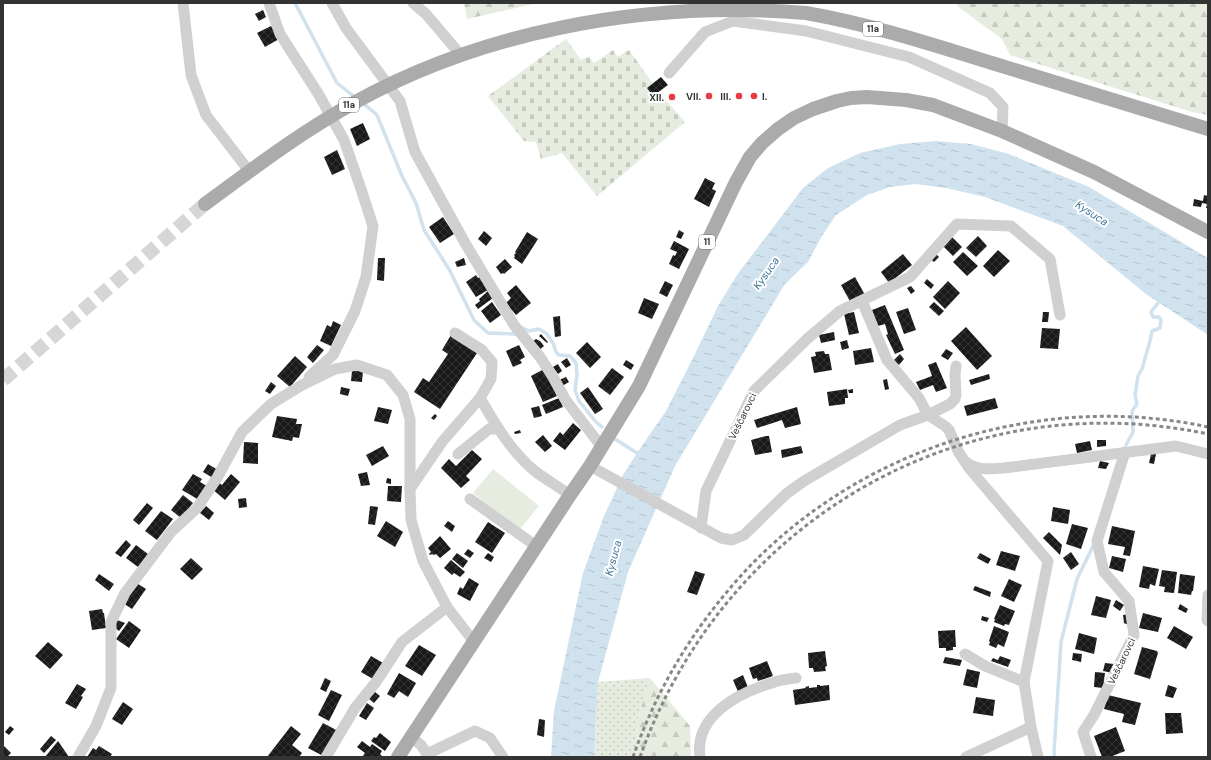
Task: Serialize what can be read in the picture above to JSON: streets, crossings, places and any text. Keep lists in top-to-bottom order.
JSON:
{
  "streets": {
    "main road": ["11a", "11"],
    "street": ["Veščarovci"]
  },
  "water": ["Kysuca"],
  "places": [
    "VII.",
    "III.",
    "I.",
    "XII."
  ]
}
